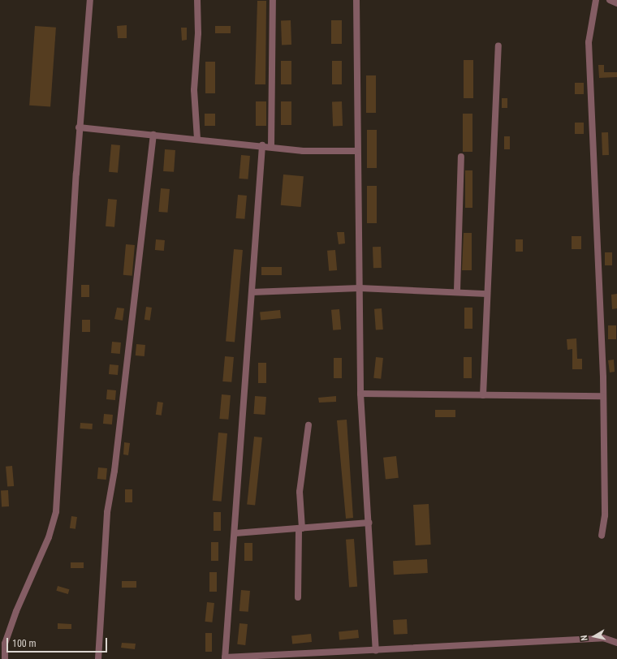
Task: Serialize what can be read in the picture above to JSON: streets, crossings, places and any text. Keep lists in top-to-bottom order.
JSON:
{
  "scale_bar": "100 m",
  "north": "left"
}
